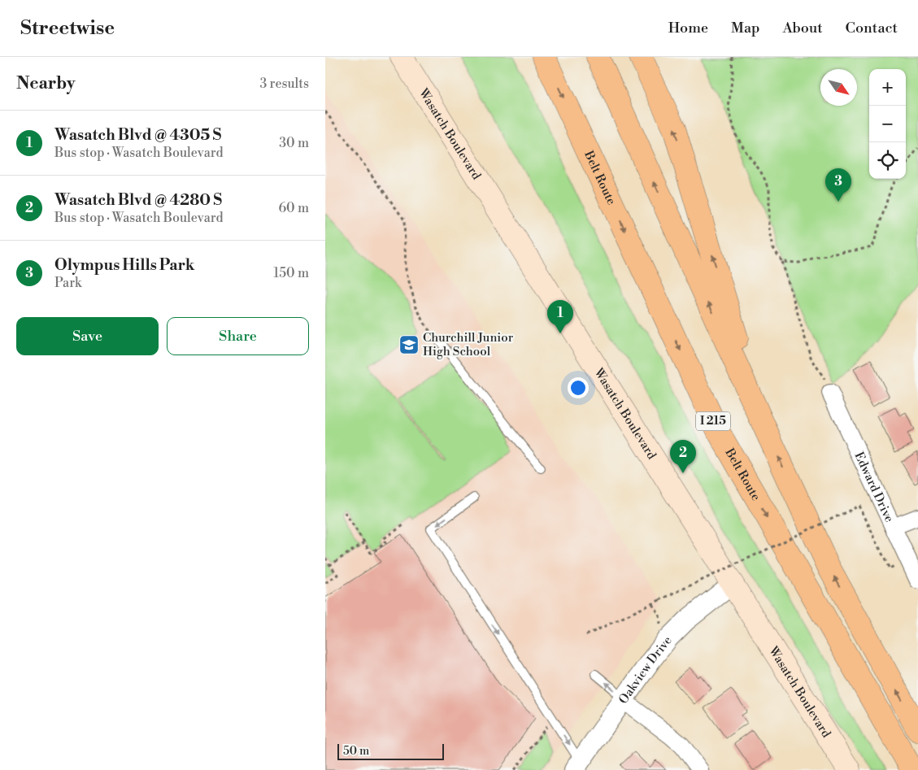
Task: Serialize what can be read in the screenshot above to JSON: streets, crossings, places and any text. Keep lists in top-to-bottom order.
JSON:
{
  "streets": {
    "highway": ["Belt Route", "I 215"],
    "main road": ["Wasatch Boulevard"],
    "street": ["Edward Drive", "Oakview Drive"]
  },
  "crossings": [
    ["Wasatch Boulevard", "Oakview Drive"]
  ],
  "places": {
    "school or university": ["Churchill Junior High School"]
  },
  "scale_bar": "50 m",
  "north": "bottom right",
  "page": {
    "header": "Streetwise",
    "nav": [
      "Home",
      "Map",
      "About",
      "Contact"
    ],
    "heading": ["Nearby", "3 results"],
    "map_buttons": ["+", "−"],
    "list": [
      {
        "mark": "1",
        "name": "Wasatch Blvd @ 4305 S",
        "note": "Bus stop · Wasatch Boulevard",
        "value": "30 m"
      },
      {
        "mark": "2",
        "name": "Wasatch Blvd @ 4280 S",
        "note": "Bus stop · Wasatch Boulevard",
        "value": "60 m"
      },
      {
        "mark": "3",
        "name": "Olympus Hills Park",
        "note": "Park",
        "value": "150 m"
      }
    ],
    "pins": ["3", "1", "2"],
    "buttons": ["Save", "Share"],
    "scale": "50 m"
  }
}
